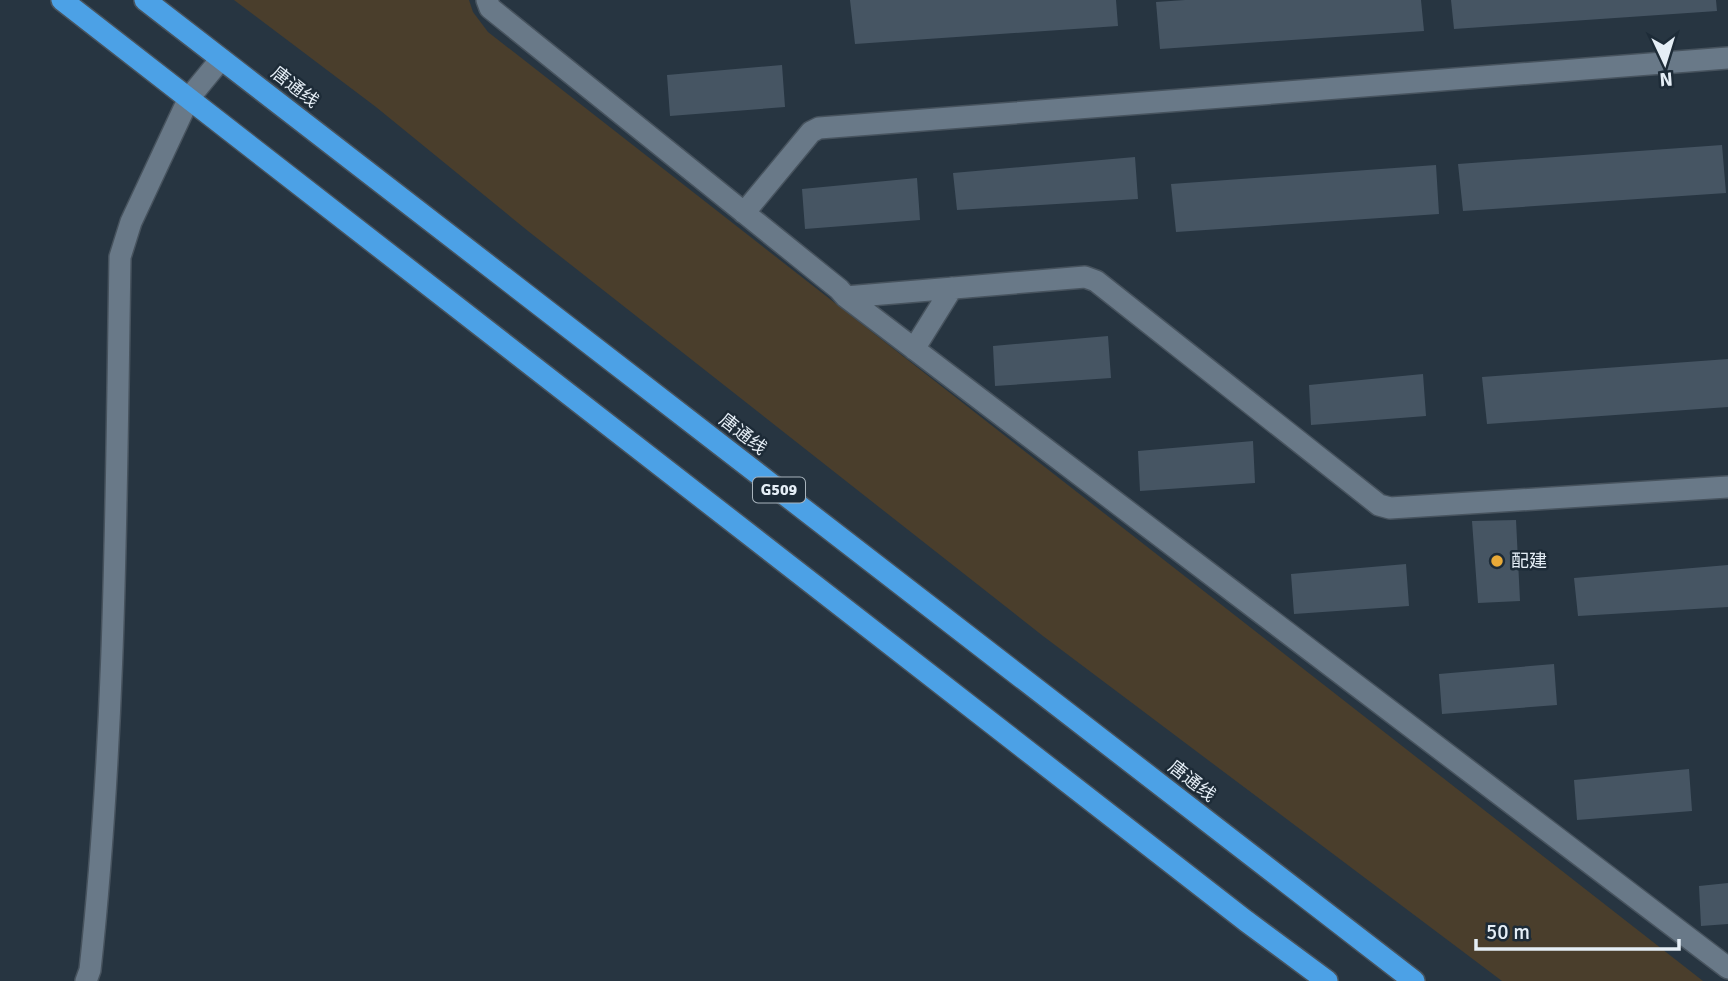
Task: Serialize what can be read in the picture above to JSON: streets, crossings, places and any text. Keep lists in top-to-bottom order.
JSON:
{
  "streets": {
    "highway": ["唐通线", "G509"]
  },
  "places": ["配建"],
  "scale_bar": "50 m",
  "north": "bottom"
}
